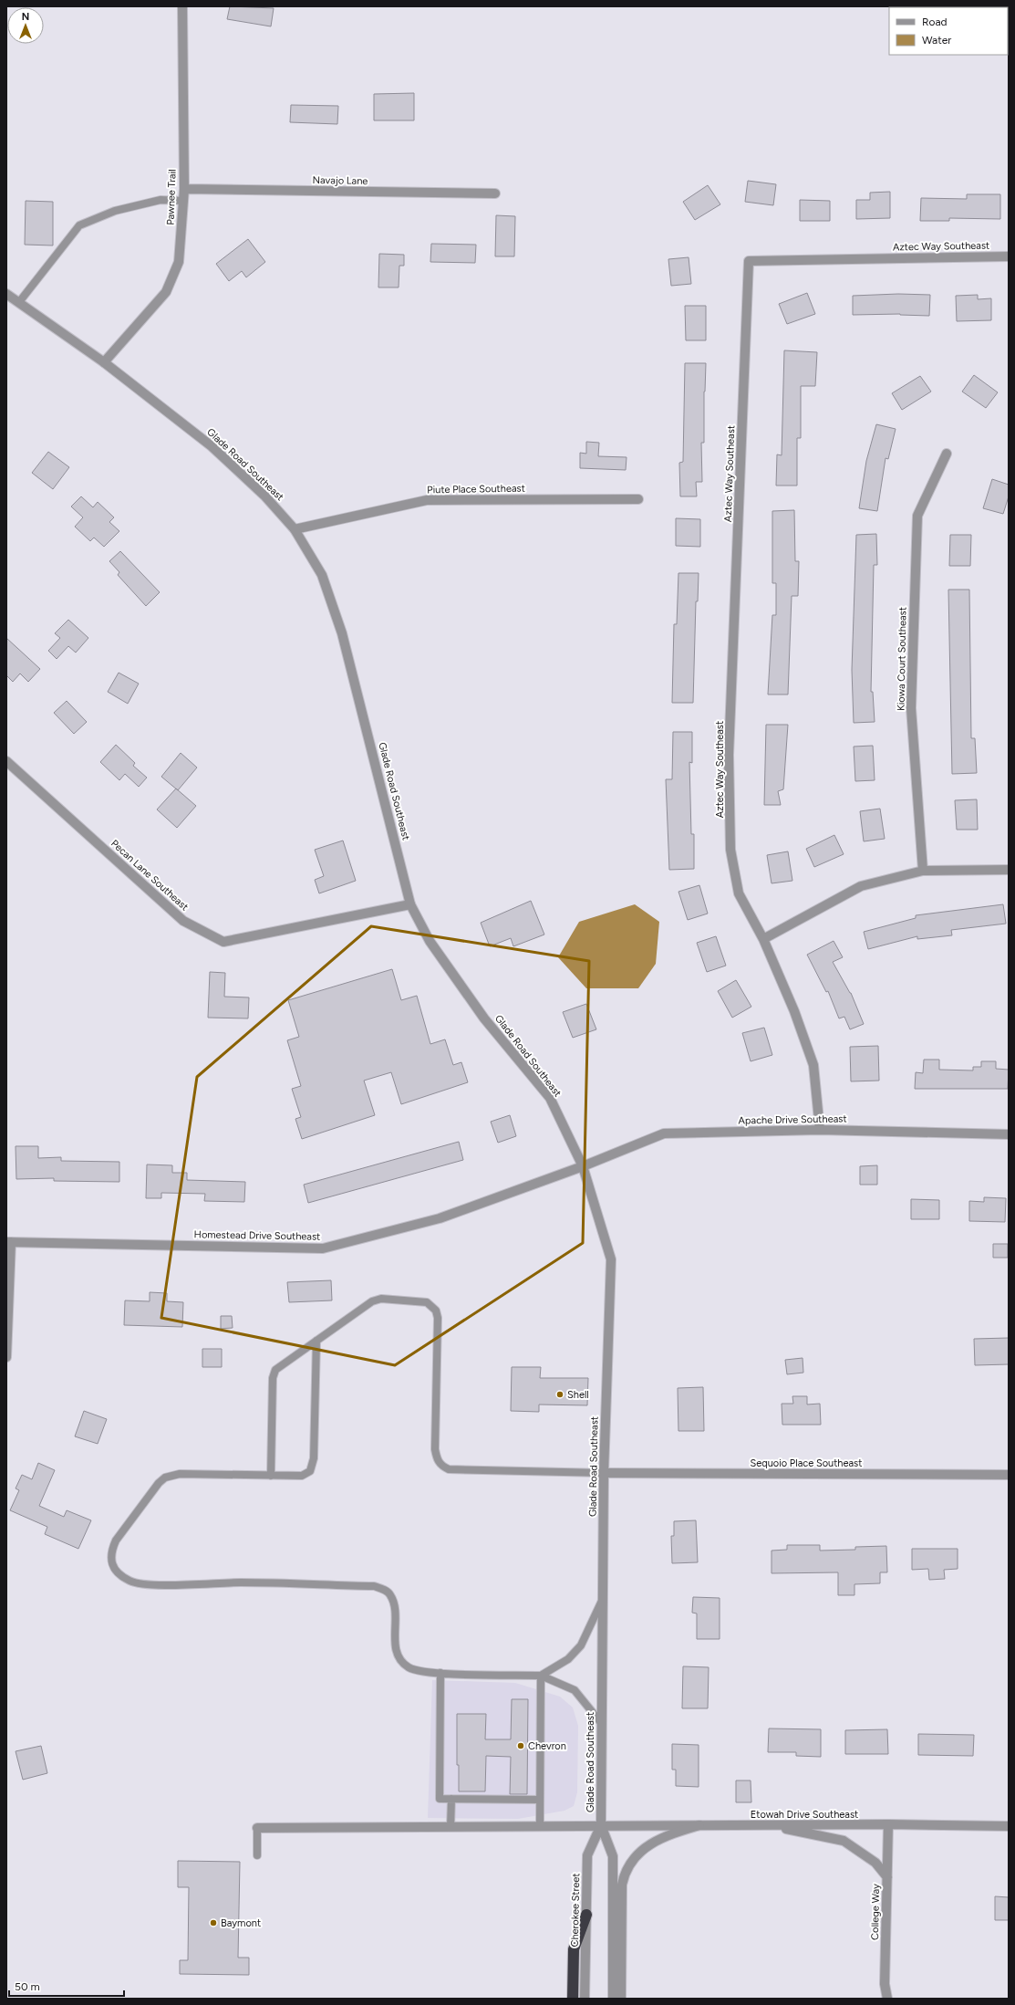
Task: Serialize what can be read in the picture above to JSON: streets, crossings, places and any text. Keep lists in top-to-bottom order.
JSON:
{
  "streets": {
    "street": [
      "Navajo Lane",
      "Pawnee Trail",
      "Aztec Way Southeast",
      "Glade Road Southeast",
      "Piute Place Southeast",
      "Kiowa Court Southeast",
      "Pecan Lane Southeast",
      "Apache Drive Southeast",
      "Homestead Drive Southeast",
      "Sequoio Place Southeast",
      "Etowah Drive Southeast",
      "Cherokee Street",
      "College Way"
    ]
  },
  "crossings": [
    ["Navajo Lane", "Pawnee Trail"],
    ["Pawnee Trail", "Glade Road Southeast"],
    ["Aztec Way Southeast", "Apache Drive Southeast"],
    ["Glade Road Southeast", "Piute Place Southeast"],
    ["Glade Road Southeast", "Pecan Lane Southeast"],
    ["Glade Road Southeast", "Apache Drive Southeast"],
    ["Glade Road Southeast", "Homestead Drive Southeast"],
    ["Glade Road Southeast", "Sequoio Place Southeast"],
    ["Glade Road Southeast", "Etowah Drive Southeast"],
    ["Glade Road Southeast", "Cherokee Street"],
    ["Apache Drive Southeast", "Homestead Drive Southeast"],
    ["Etowah Drive Southeast", "Cherokee Street"],
    ["Etowah Drive Southeast", "College Way"]
  ],
  "places": ["Shell", "Chevron", "Baymont"],
  "legend": ["Road", "Water"],
  "scale_bar": "50 m",
  "north": "top"
}
